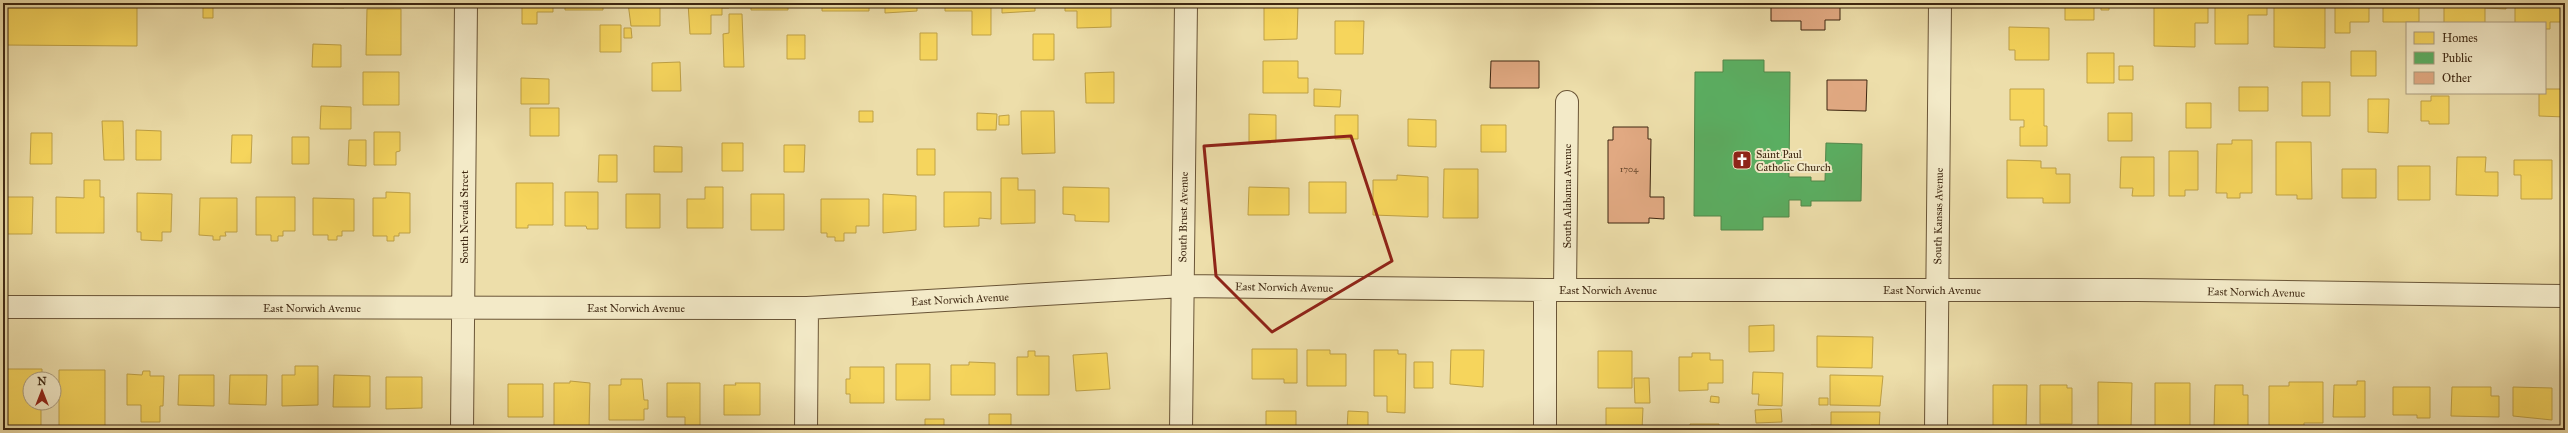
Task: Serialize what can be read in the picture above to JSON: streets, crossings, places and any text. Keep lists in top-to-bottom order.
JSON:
{
  "streets": {
    "street": [
      "South Alabama Avenue",
      "South Kansas Avenue",
      "South Nevada Street",
      "South Brust Avenue",
      "East Norwich Avenue"
    ]
  },
  "crossings": [
    ["South Alabama Avenue", "East Norwich Avenue"],
    ["South Kansas Avenue", "East Norwich Avenue"],
    ["South Nevada Street", "East Norwich Avenue"],
    ["South Brust Avenue", "East Norwich Avenue"]
  ],
  "places": {
    "church": ["Saint Paul Catholic Church"]
  },
  "house_numbers": ["1704"],
  "legend": ["Homes", "Public", "Other"],
  "north": "top"
}
